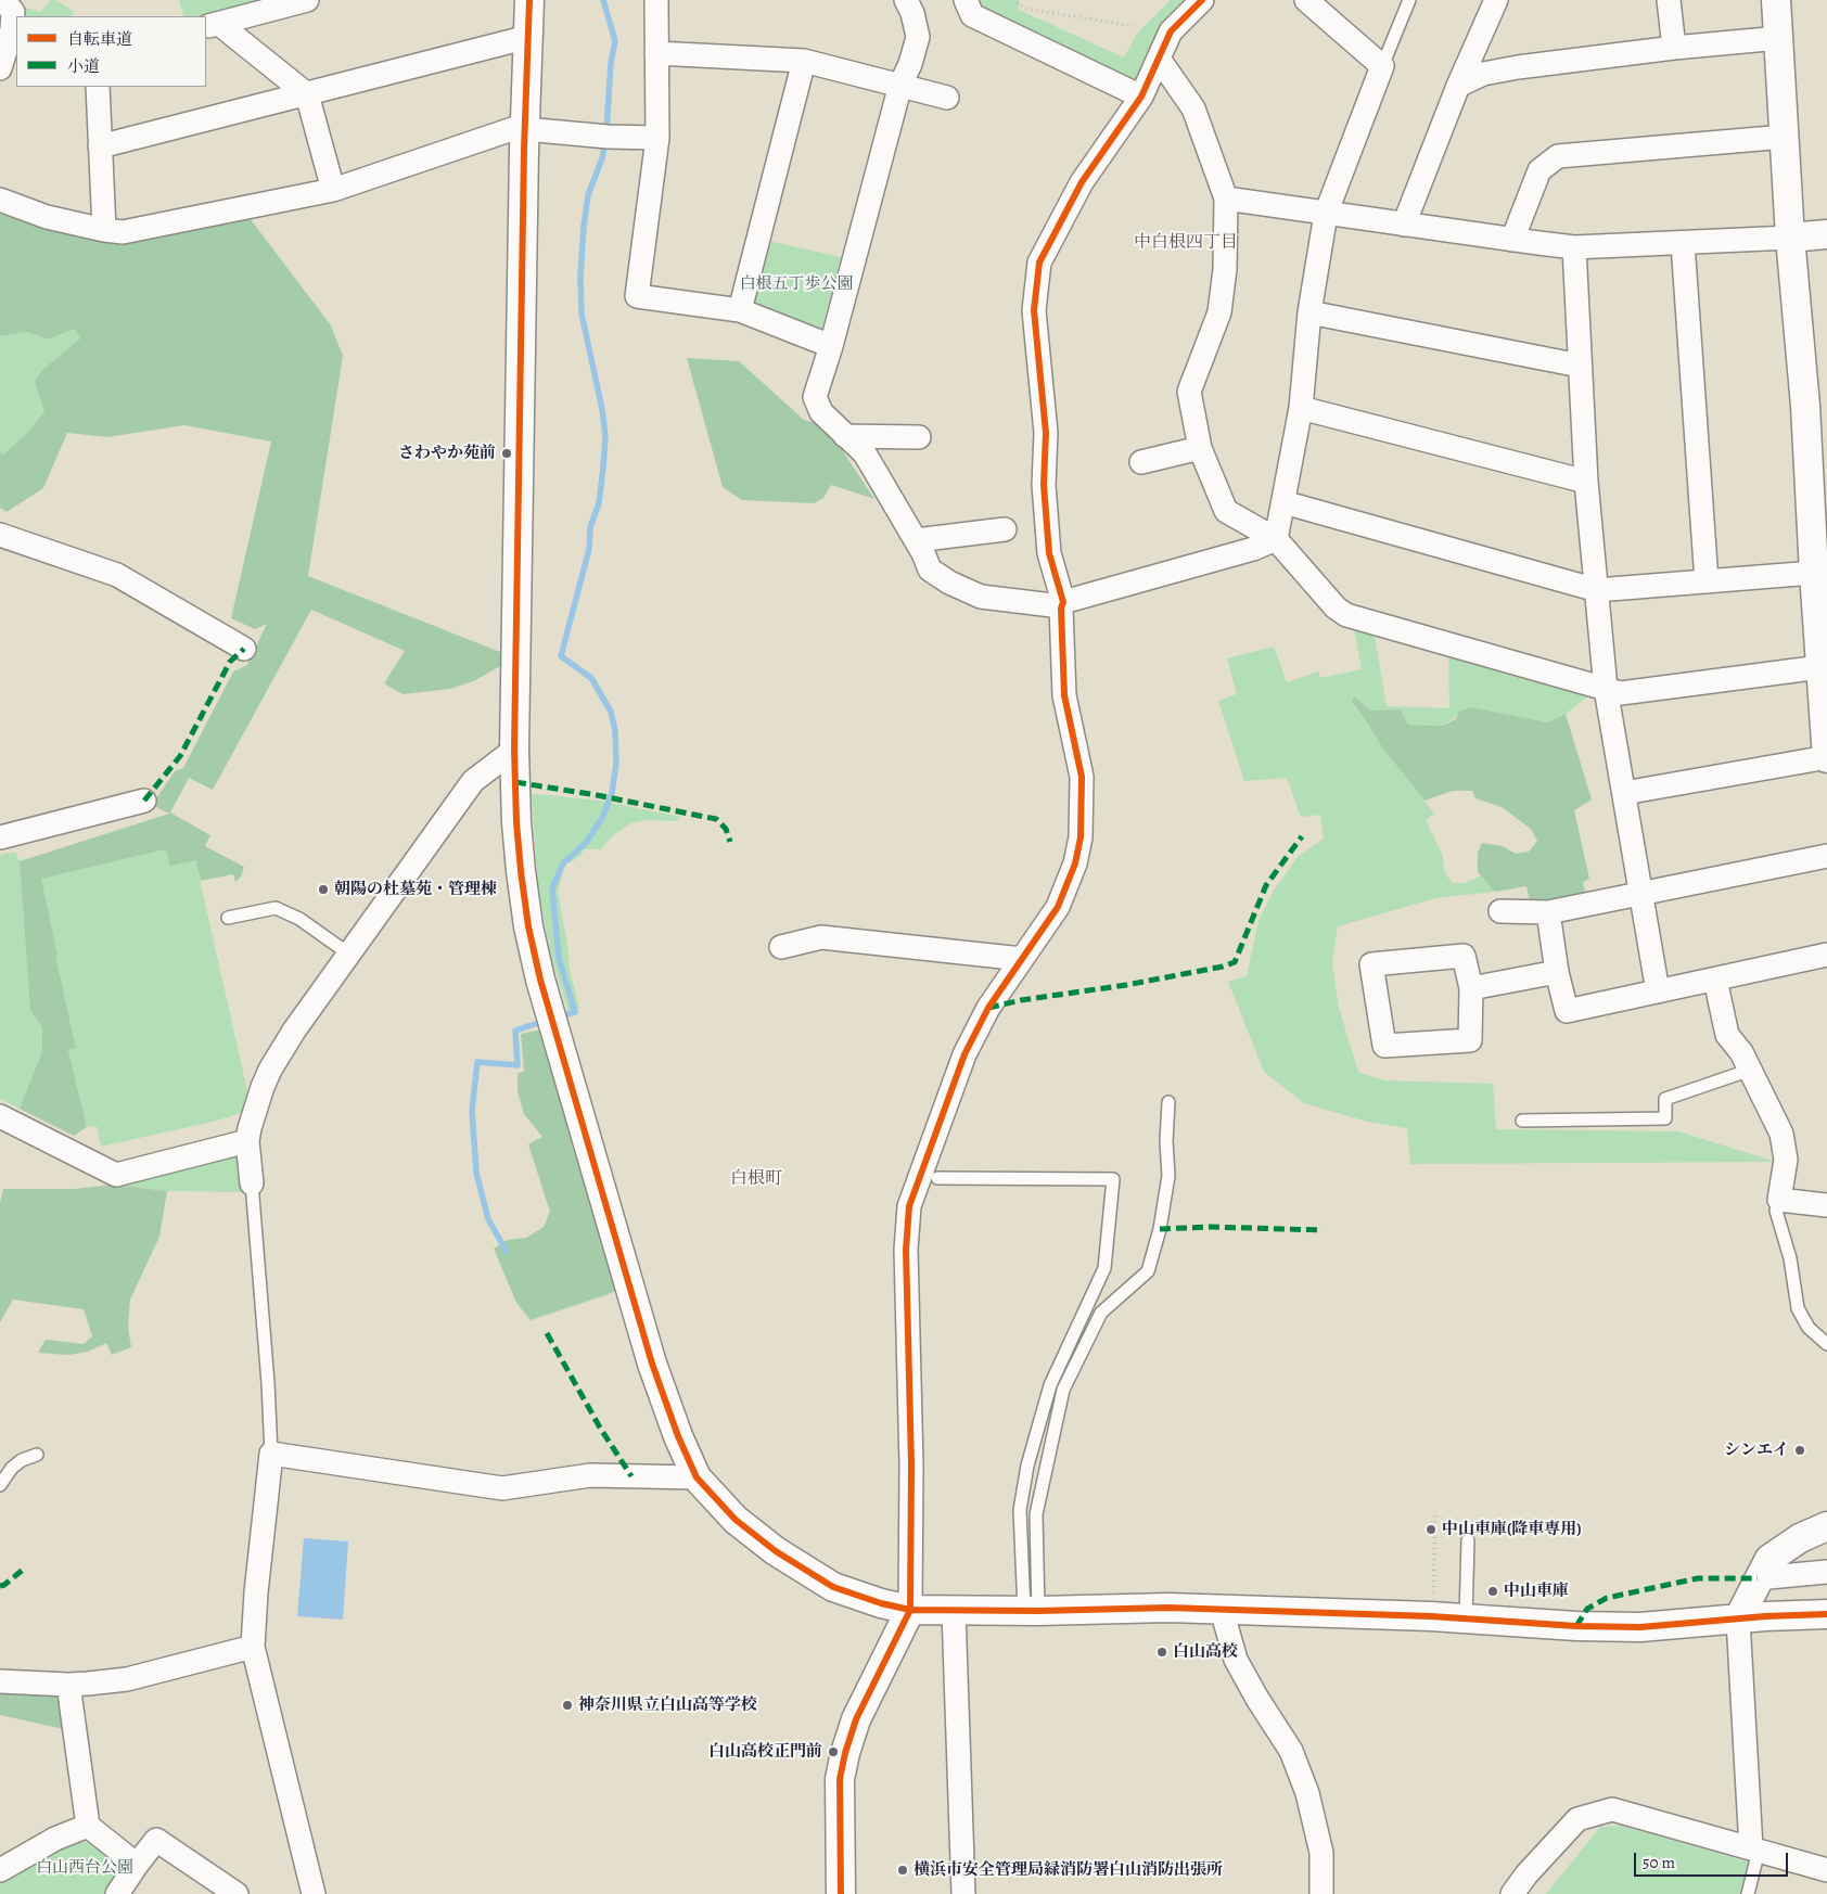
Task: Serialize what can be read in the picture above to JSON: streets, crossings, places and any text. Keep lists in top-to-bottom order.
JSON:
{
  "districts": ["中白根四丁目", "白根町"],
  "parks": ["白根五丁歩公園", "白山西台公園"],
  "places": [
    "さわやか苑前",
    "朝陽の杜墓苑・管理棟",
    "シンエイ",
    "中山車庫(降車専用)",
    "中山車庫",
    "白山高校",
    "神奈川県立白山高等学校",
    "白山高校正門前",
    "横浜市安全管理局緑消防署白山消防出張所"
  ],
  "legend": ["自転車道", "小道"],
  "scale_bar": "50 m"
}
